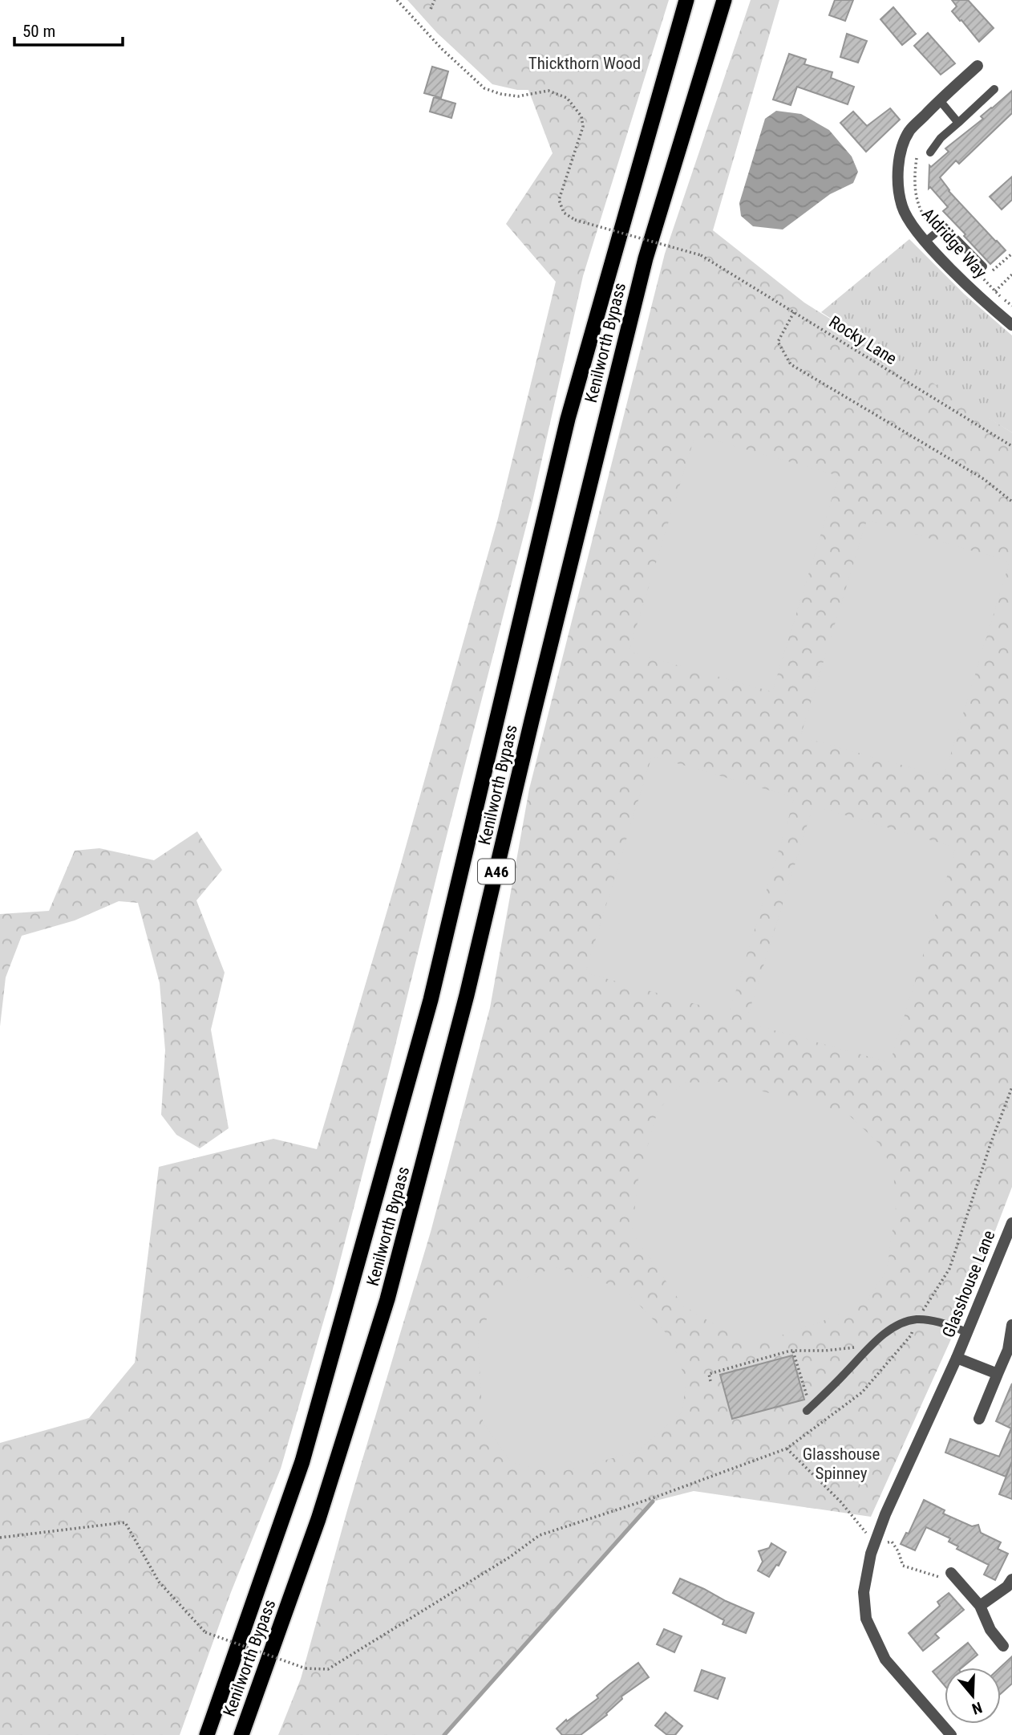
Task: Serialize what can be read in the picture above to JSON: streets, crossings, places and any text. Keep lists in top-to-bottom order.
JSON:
{
  "streets": {
    "highway": ["Kenilworth Bypass", "A46"],
    "street": ["Aldridge Way", "Glasshouse Lane"],
    "path": ["Rocky Lane"]
  },
  "parks": ["Thickthorn Wood", "Glasshouse Spinney"],
  "scale_bar": "50 m",
  "north": "bottom"
}
